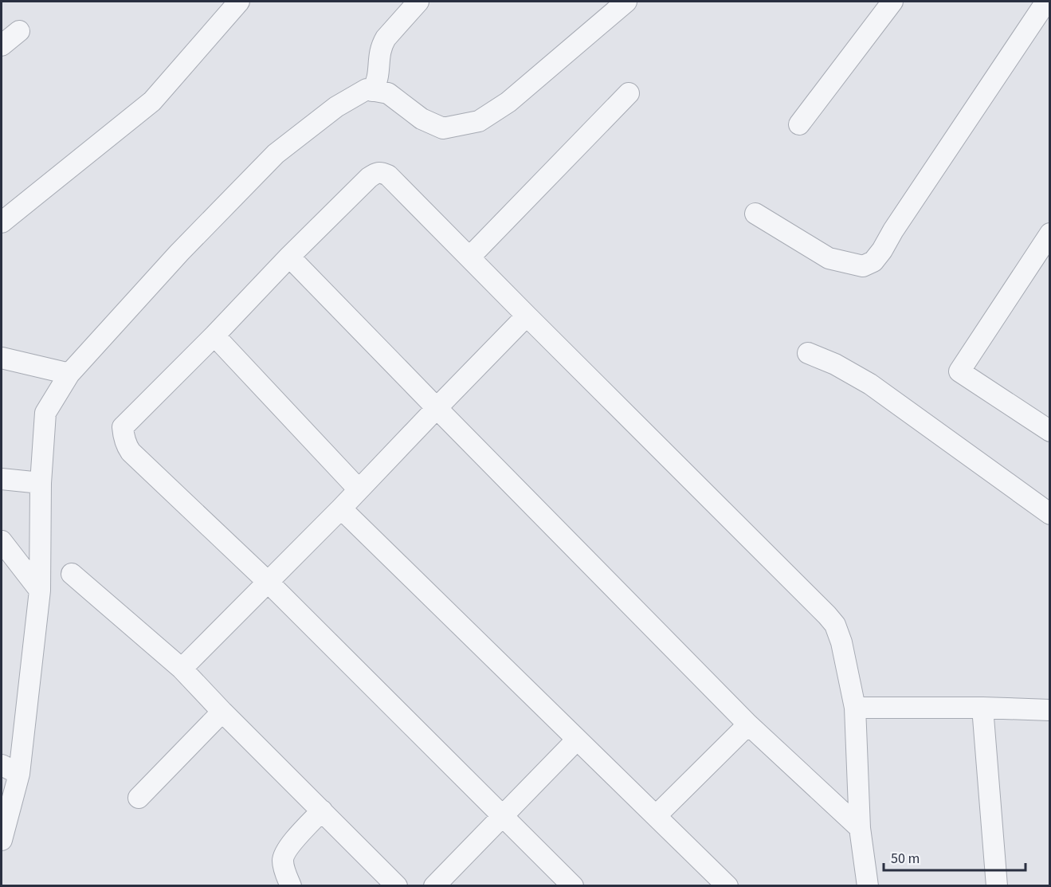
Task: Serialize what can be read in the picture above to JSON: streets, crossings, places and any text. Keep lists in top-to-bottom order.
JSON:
{
  "scale_bar": "50 m"
}
